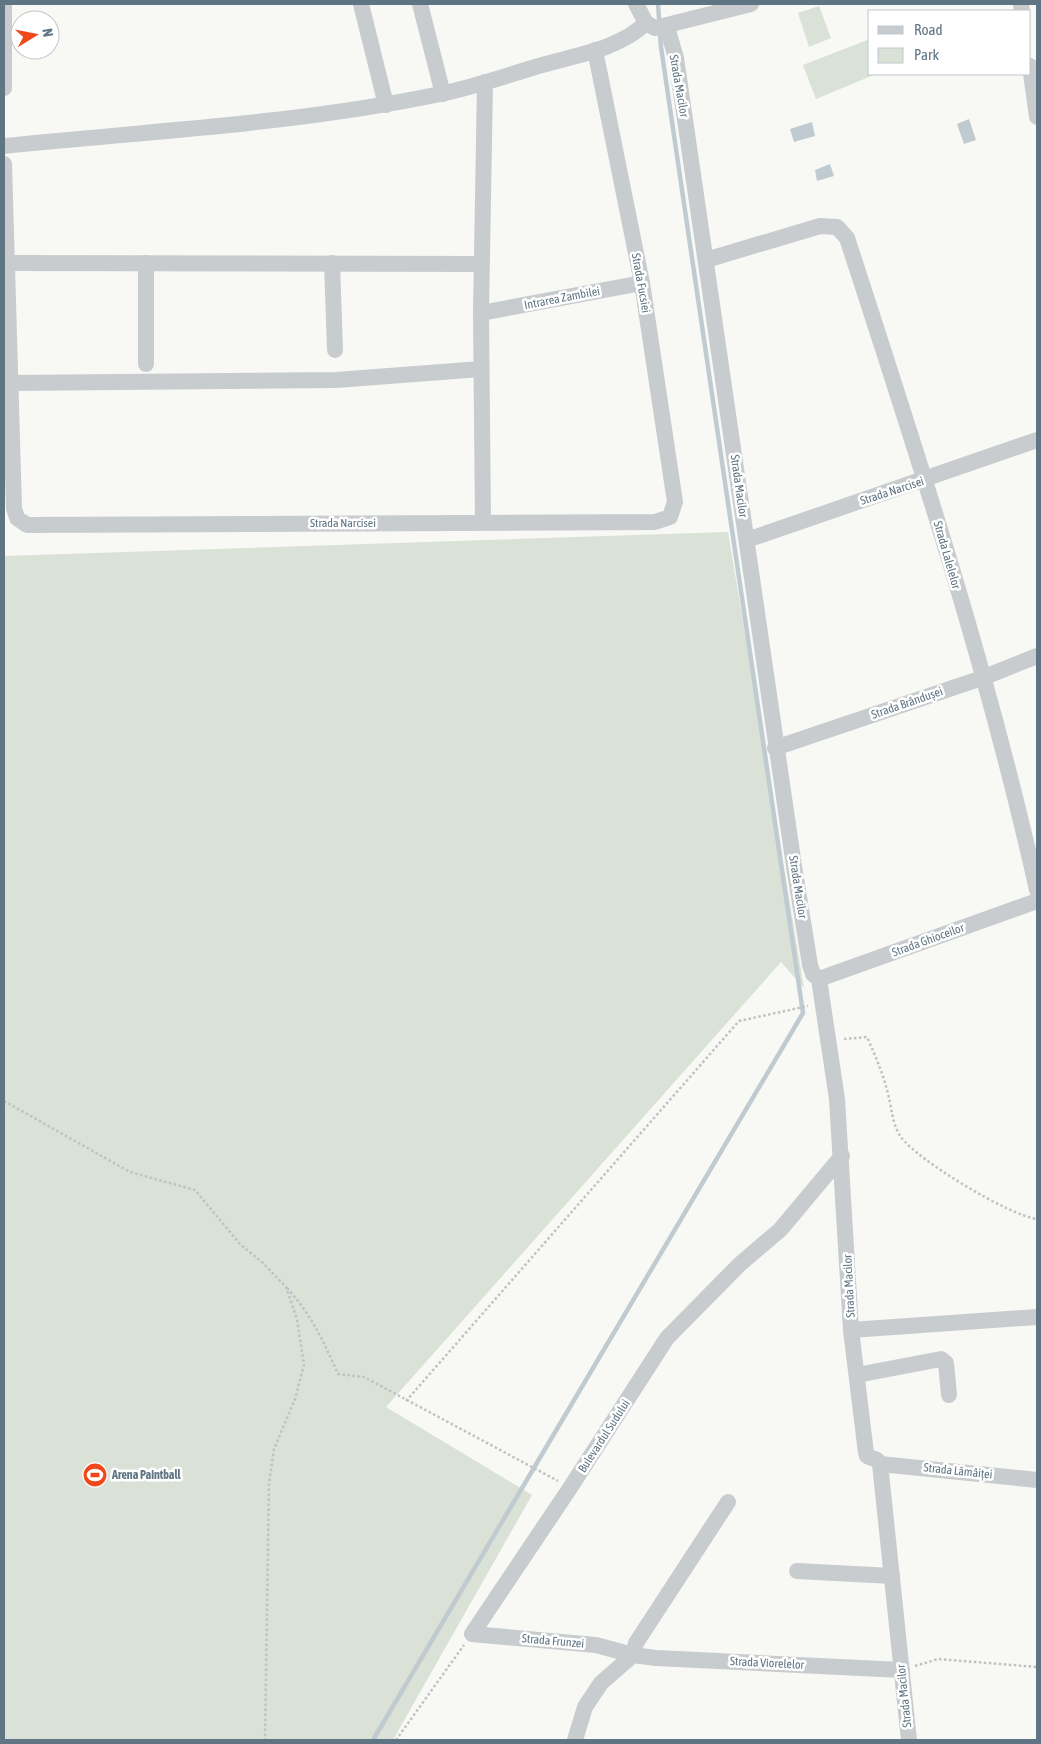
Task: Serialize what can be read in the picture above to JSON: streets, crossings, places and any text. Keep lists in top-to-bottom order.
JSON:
{
  "streets": {
    "street": [
      "Strada Macilor",
      "Strada Fucsiei",
      "Intrarea Zambilei",
      "Strada Narcisei",
      "Strada Lalelelor",
      "Strada Brândușei",
      "Strada Ghioceilor",
      "Bulevardul Sudului",
      "Strada Lămâiței",
      "Strada Frunzei",
      "Strada Viorelelor"
    ]
  },
  "crossings": [
    ["Strada Macilor", "Strada Narcisei"],
    ["Strada Macilor", "Strada Lalelelor"],
    ["Strada Macilor", "Strada Brândușei"],
    ["Strada Macilor", "Strada Ghioceilor"],
    ["Strada Macilor", "Bulevardul Sudului"],
    ["Strada Macilor", "Strada Lămâiței"],
    ["Strada Macilor", "Strada Viorelelor"],
    ["Strada Fucsiei", "Intrarea Zambilei"],
    ["Strada Fucsiei", "Strada Narcisei"],
    ["Strada Narcisei", "Strada Lalelelor"],
    ["Strada Lalelelor", "Strada Brândușei"],
    ["Bulevardul Sudului", "Strada Frunzei"],
    ["Strada Frunzei", "Strada Viorelelor"]
  ],
  "places": {
    "sports": ["Arena Paintball"]
  },
  "legend": ["Road", "Park"],
  "north": "right"
}
